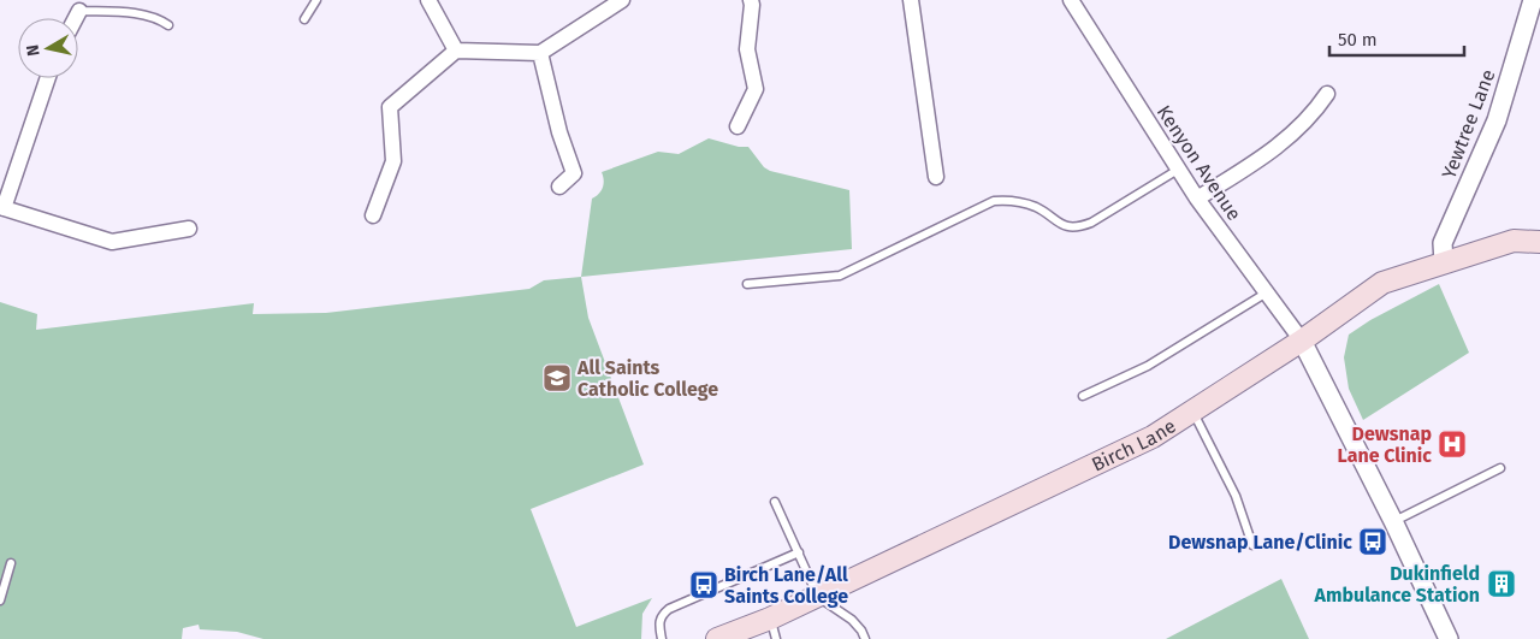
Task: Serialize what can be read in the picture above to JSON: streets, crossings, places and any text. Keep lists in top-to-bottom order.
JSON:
{
  "streets": {
    "main road": ["Birch Lane"],
    "street": ["Yewtree Lane", "Kenyon Avenue"]
  },
  "crossings": [
    ["Yewtree Lane", "Birch Lane"],
    ["Kenyon Avenue", "Birch Lane"]
  ],
  "places": {
    "school or university": ["All Saints Catholic College"],
    "hospital": ["Dewsnap Lane Clinic"],
    "bus stop": ["Dewsnap Lane/Clinic", "Birch Lane/All Saints College"],
    "building": ["Dukinfield Ambulance Station"]
  },
  "scale_bar": "50 m",
  "north": "left"
}
